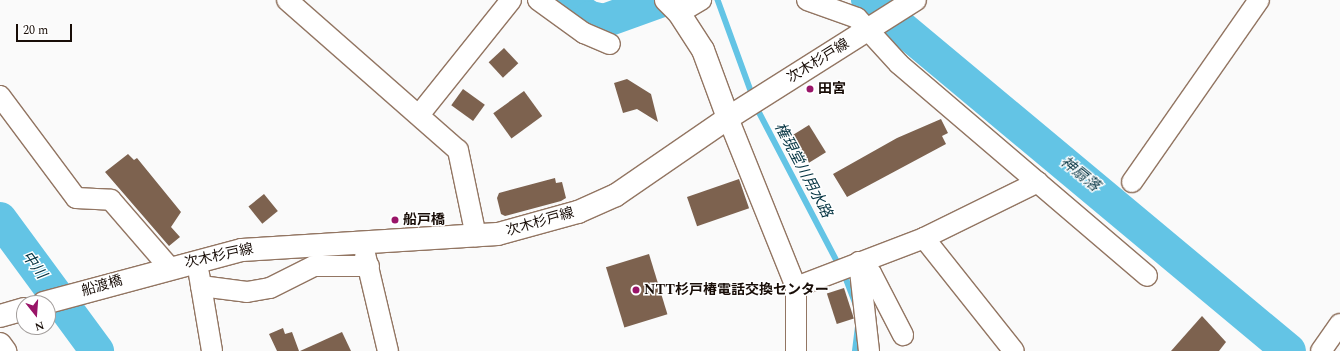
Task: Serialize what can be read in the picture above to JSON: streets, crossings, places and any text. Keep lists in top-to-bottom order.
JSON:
{
  "streets": {
    "main road": ["次木杉戸線", "船渡橋"]
  },
  "crossings": [
    ["次木杉戸線", "船渡橋"]
  ],
  "water": ["権現堂川用水路", "神扇落", "中川"],
  "places": ["田宮", "船戸橋", "NTT杉戸椿電話交換センター"],
  "scale_bar": "20 m",
  "north": "bottom"
}
